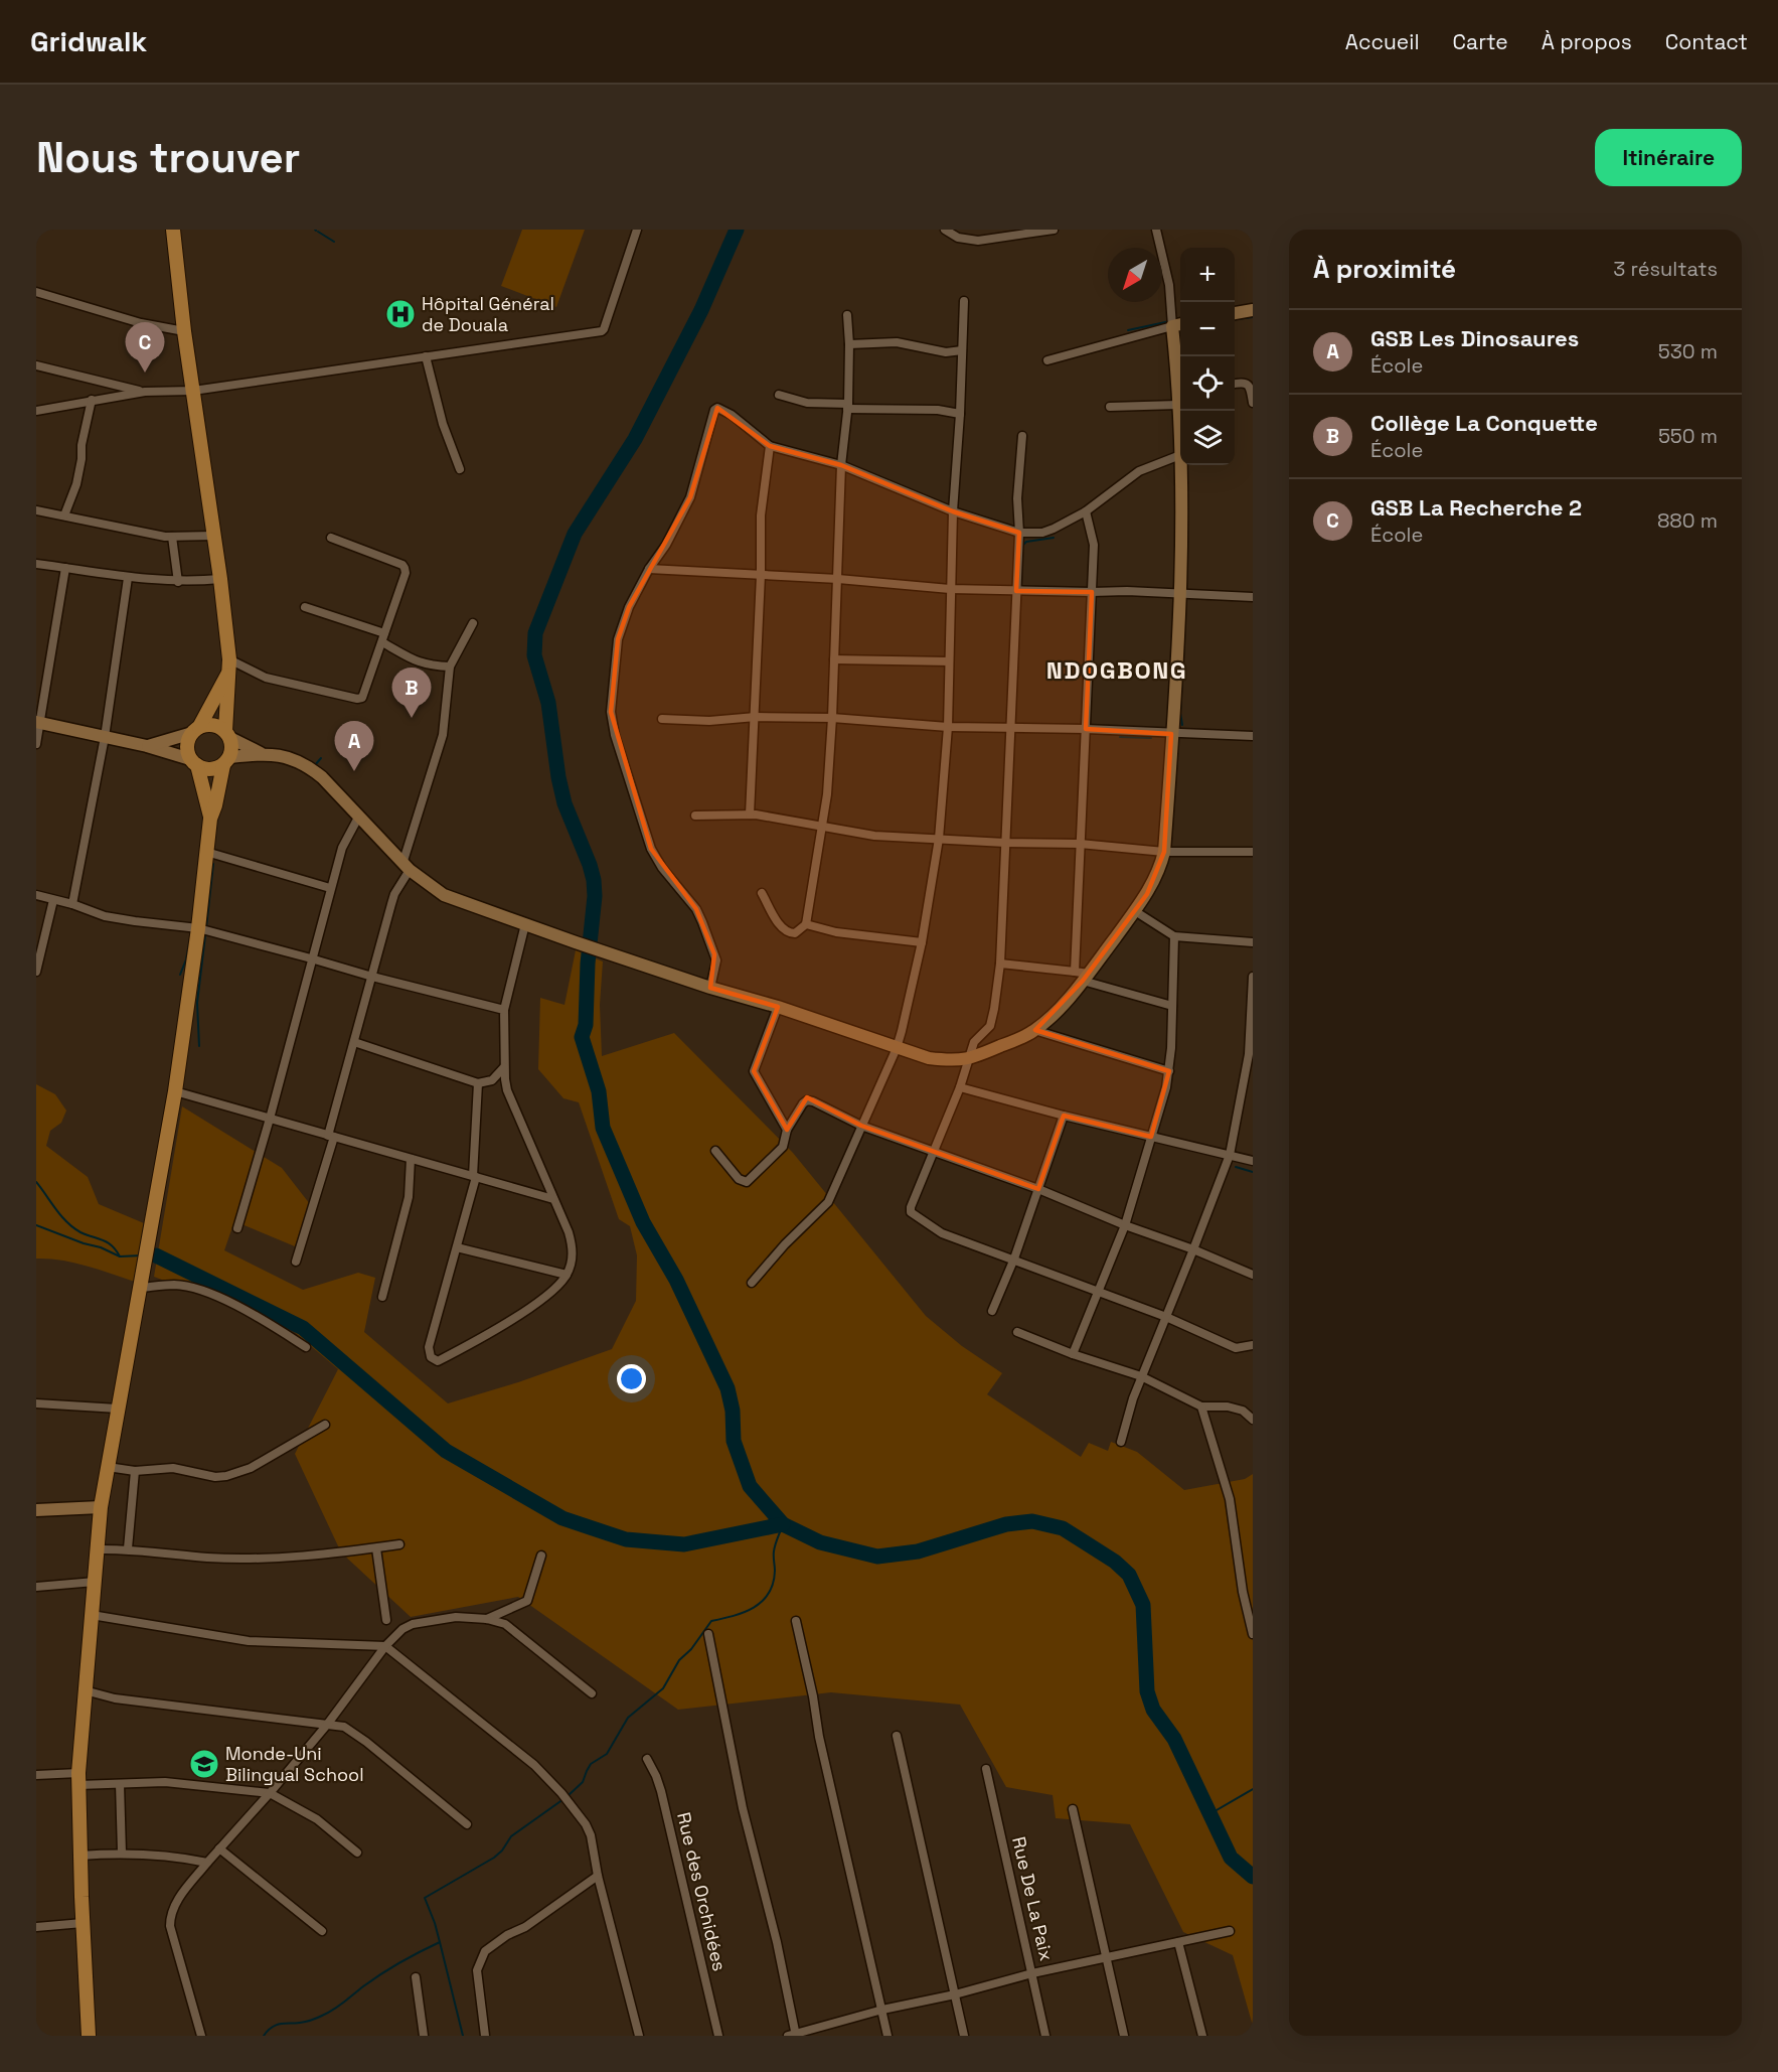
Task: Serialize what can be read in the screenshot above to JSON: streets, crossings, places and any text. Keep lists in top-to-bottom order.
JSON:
{
  "streets": {
    "street": ["Rue des Orchidées", "Rue De La Paix"]
  },
  "districts": ["NDOGBONG"],
  "places": {
    "hospital": ["Hôpital Général de Douala"],
    "school or university": ["Monde-Uni Bilingual School"]
  },
  "north": "bottom left",
  "page": {
    "header": "Gridwalk",
    "nav": [
      "Accueil",
      "Carte",
      "À propos",
      "Contact"
    ],
    "buttons": "Itinéraire",
    "title": "Nous trouver",
    "heading": ["À proximité", "3 résultats"],
    "map_buttons": ["+", "−"],
    "list": [
      {
        "mark": "A",
        "name": "GSB Les Dinosaures",
        "note": "École",
        "value": "530 m"
      },
      {
        "mark": "B",
        "name": "Collège La Conquette",
        "note": "École",
        "value": "550 m"
      },
      {
        "mark": "C",
        "name": "GSB La Recherche 2",
        "note": "École",
        "value": "880 m"
      }
    ],
    "pins": ["C", "B", "A"]
  }
}
